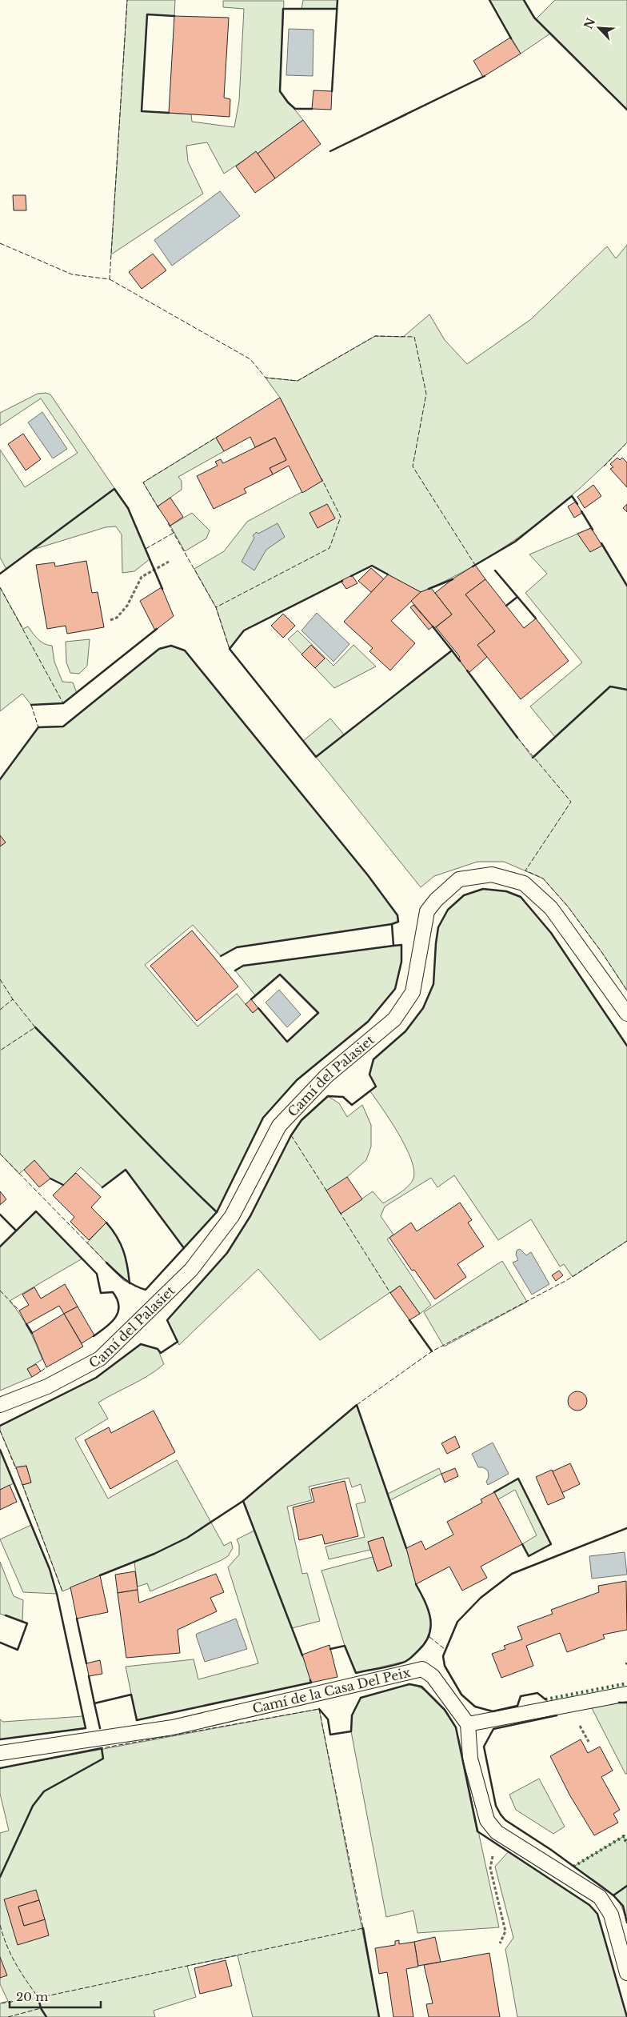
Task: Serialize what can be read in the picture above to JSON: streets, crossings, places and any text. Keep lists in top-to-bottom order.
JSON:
{
  "streets": {
    "lane": ["Camí del Palasiet", "Camí de la Casa Del Peix"]
  },
  "scale_bar": "20 m",
  "north": "top left"
}
